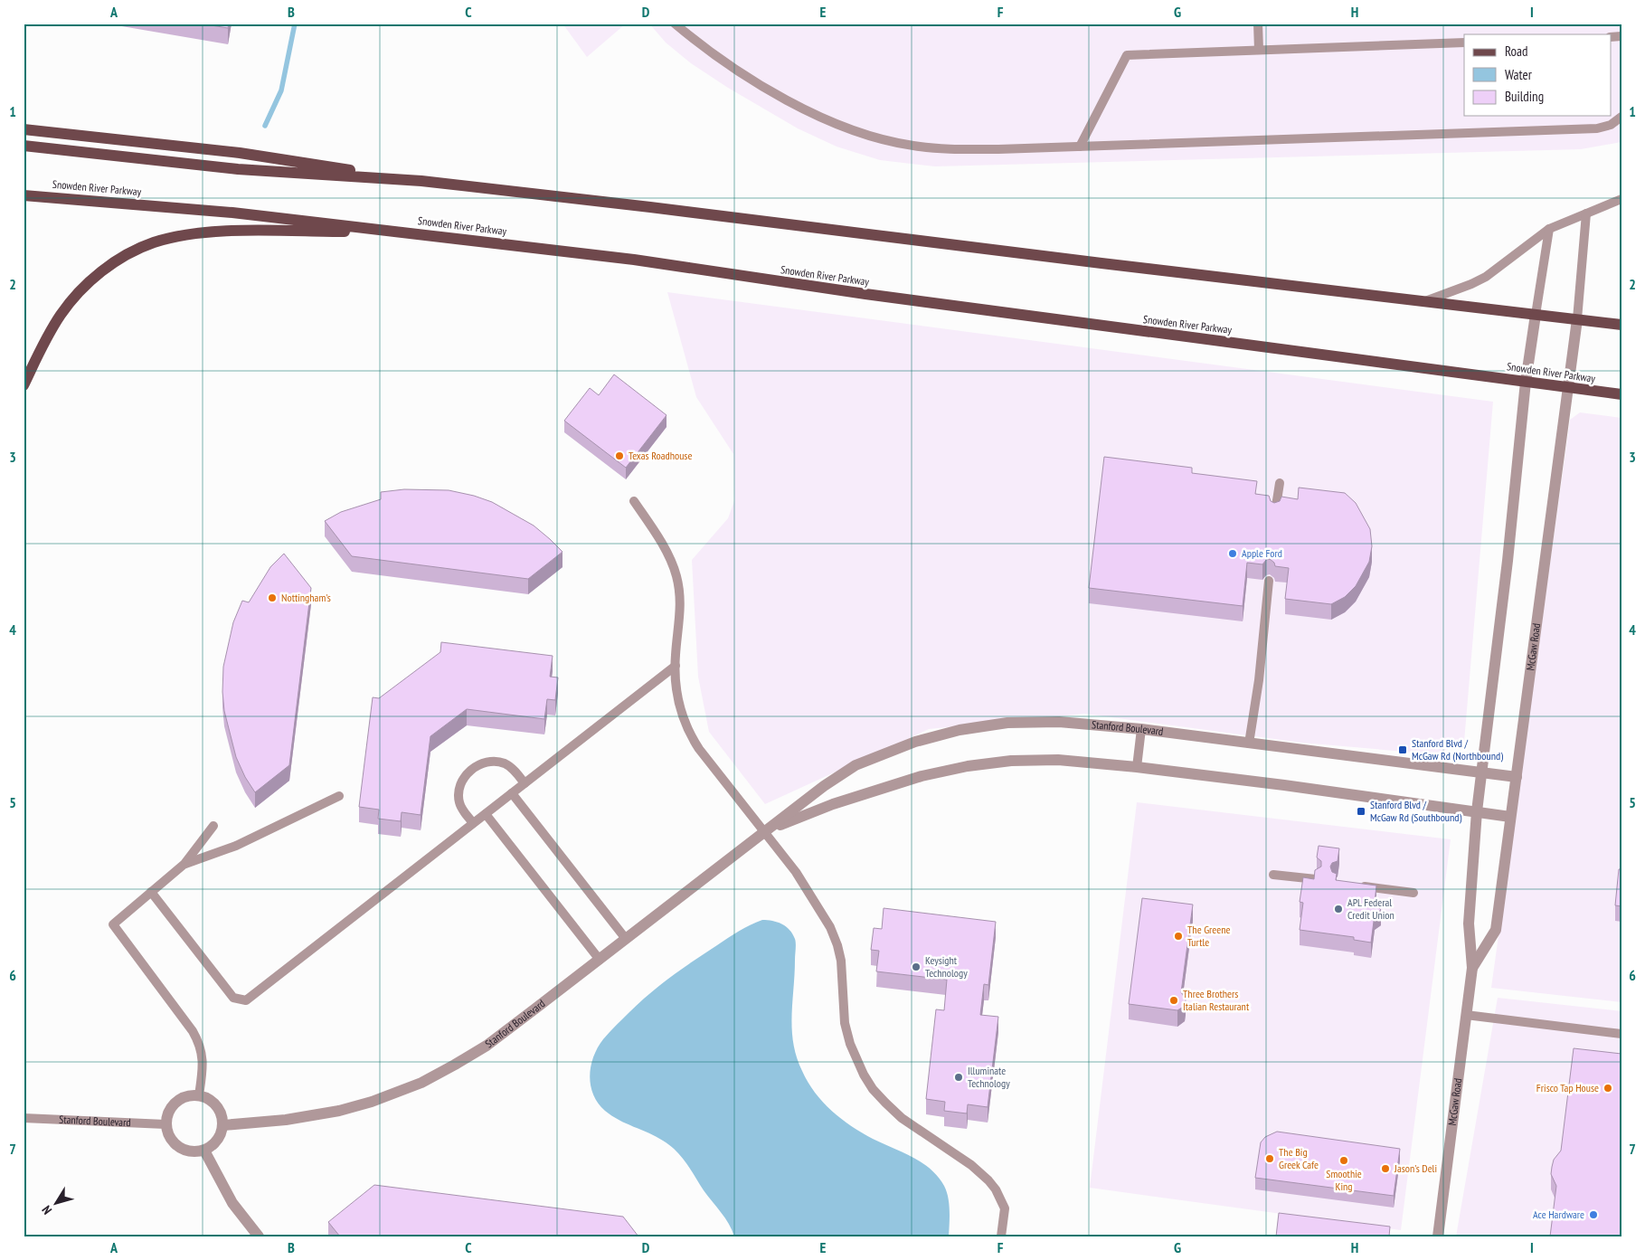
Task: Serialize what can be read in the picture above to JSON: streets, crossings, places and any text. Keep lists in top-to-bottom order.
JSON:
{
  "streets": {
    "main road": ["Snowden River Parkway"],
    "street": ["McGaw Road", "Stanford Boulevard"]
  },
  "crossings": [
    ["Snowden River Parkway", "McGaw Road"],
    ["McGaw Road", "Stanford Boulevard"]
  ],
  "places": {
    "other": [
      "Texas Roadhouse",
      "Apple Ford",
      "Nottingham's",
      "APL Federal Credit Union",
      "The Greene Turtle",
      "Keysight Technology",
      "Three Brothers Italian Restaurant",
      "Illuminate Technology",
      "Frisco Tap House",
      "The Big Greek Cafe",
      "Smoothie King",
      "Jason's Deli",
      "Ace Hardware"
    ],
    "transit": ["Stanford Blvd / McGaw Rd (Northbound)", "Stanford Blvd / McGaw Rd (Southbound)"]
  },
  "legend": ["Road", "Water", "Building"],
  "north": "bottom left",
  "grid": {
    "columns": [
      "A",
      "B",
      "C",
      "D",
      "E",
      "F",
      "G",
      "H",
      "I"
    ],
    "rows": [
      "1",
      "2",
      "3",
      "4",
      "5",
      "6",
      "7"
    ]
  }
}
